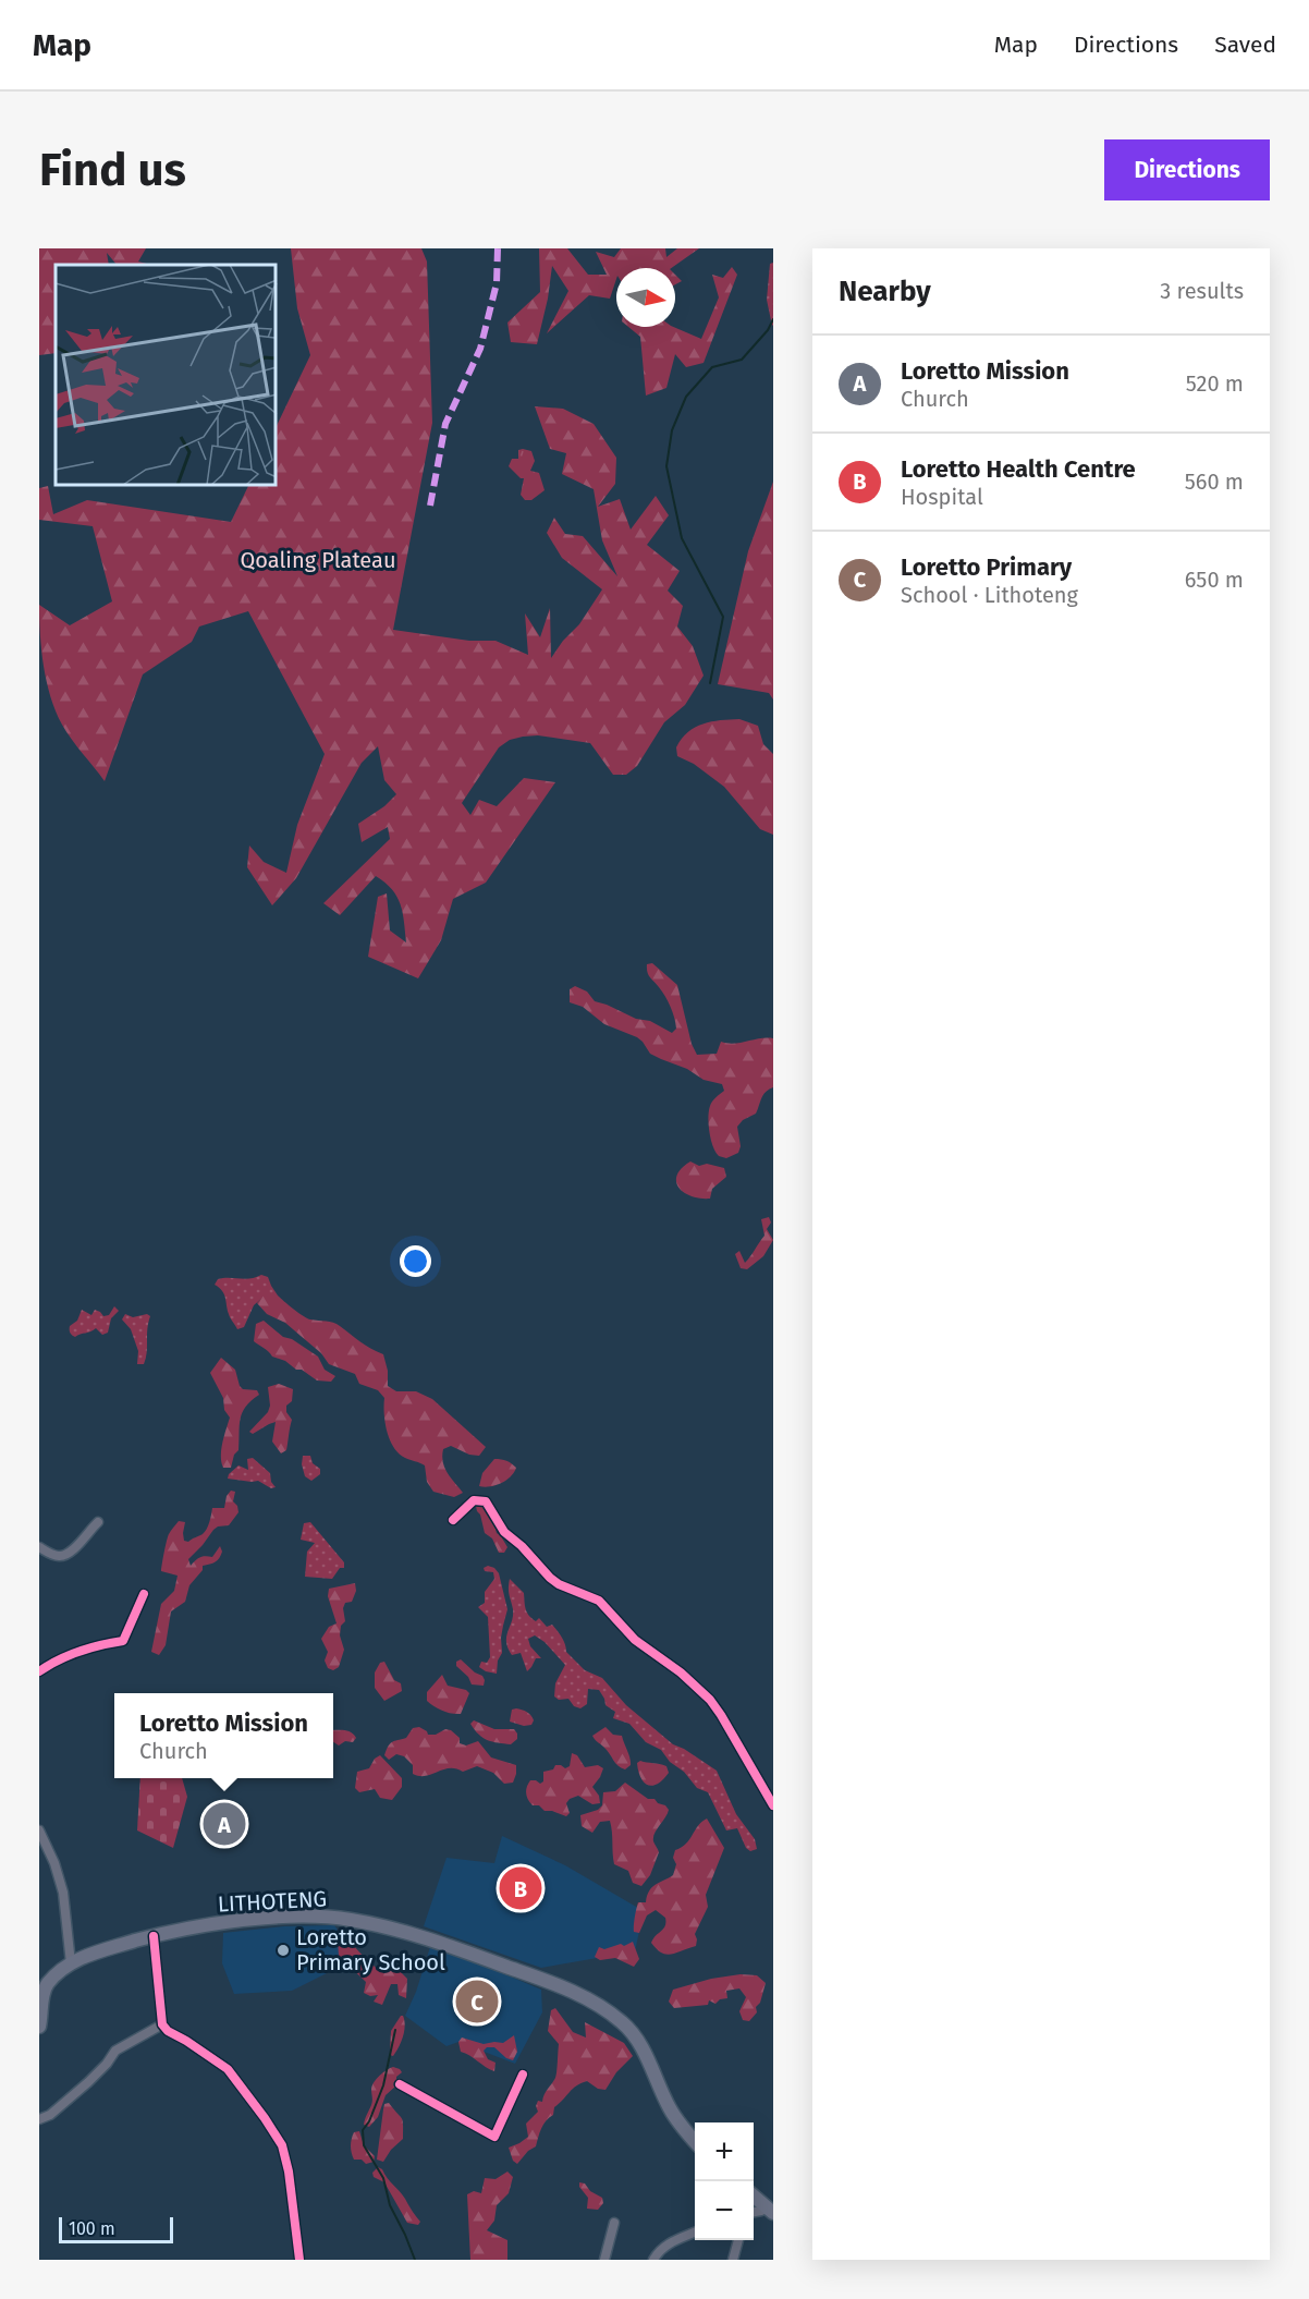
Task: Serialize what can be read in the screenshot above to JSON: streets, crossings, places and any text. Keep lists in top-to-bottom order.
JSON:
{
  "streets": {
    "main road": ["LITHOTENG"]
  },
  "parks": ["Qoaling Plateau"],
  "places": ["Loretto Primary School"],
  "scale_bar": "100 m",
  "north": "right",
  "page": {
    "header": "Map",
    "nav": ["Map", "Directions", "Saved"],
    "buttons": "Directions",
    "title": "Find us",
    "heading": ["Nearby", "3 results"],
    "list": [
      {
        "mark": "A",
        "name": "Loretto Mission",
        "note": "Church",
        "value": "520 m"
      },
      {
        "mark": "B",
        "name": "Loretto Health Centre",
        "note": "Hospital",
        "value": "560 m"
      },
      {
        "mark": "C",
        "name": "Loretto Primary",
        "note": "School · Lithoteng",
        "value": "650 m"
      }
    ],
    "popup": ["Loretto Mission", "Church"],
    "pins": ["A", "B", "C"],
    "map_buttons": ["+", "−"],
    "scale": "100 m"
  }
}
